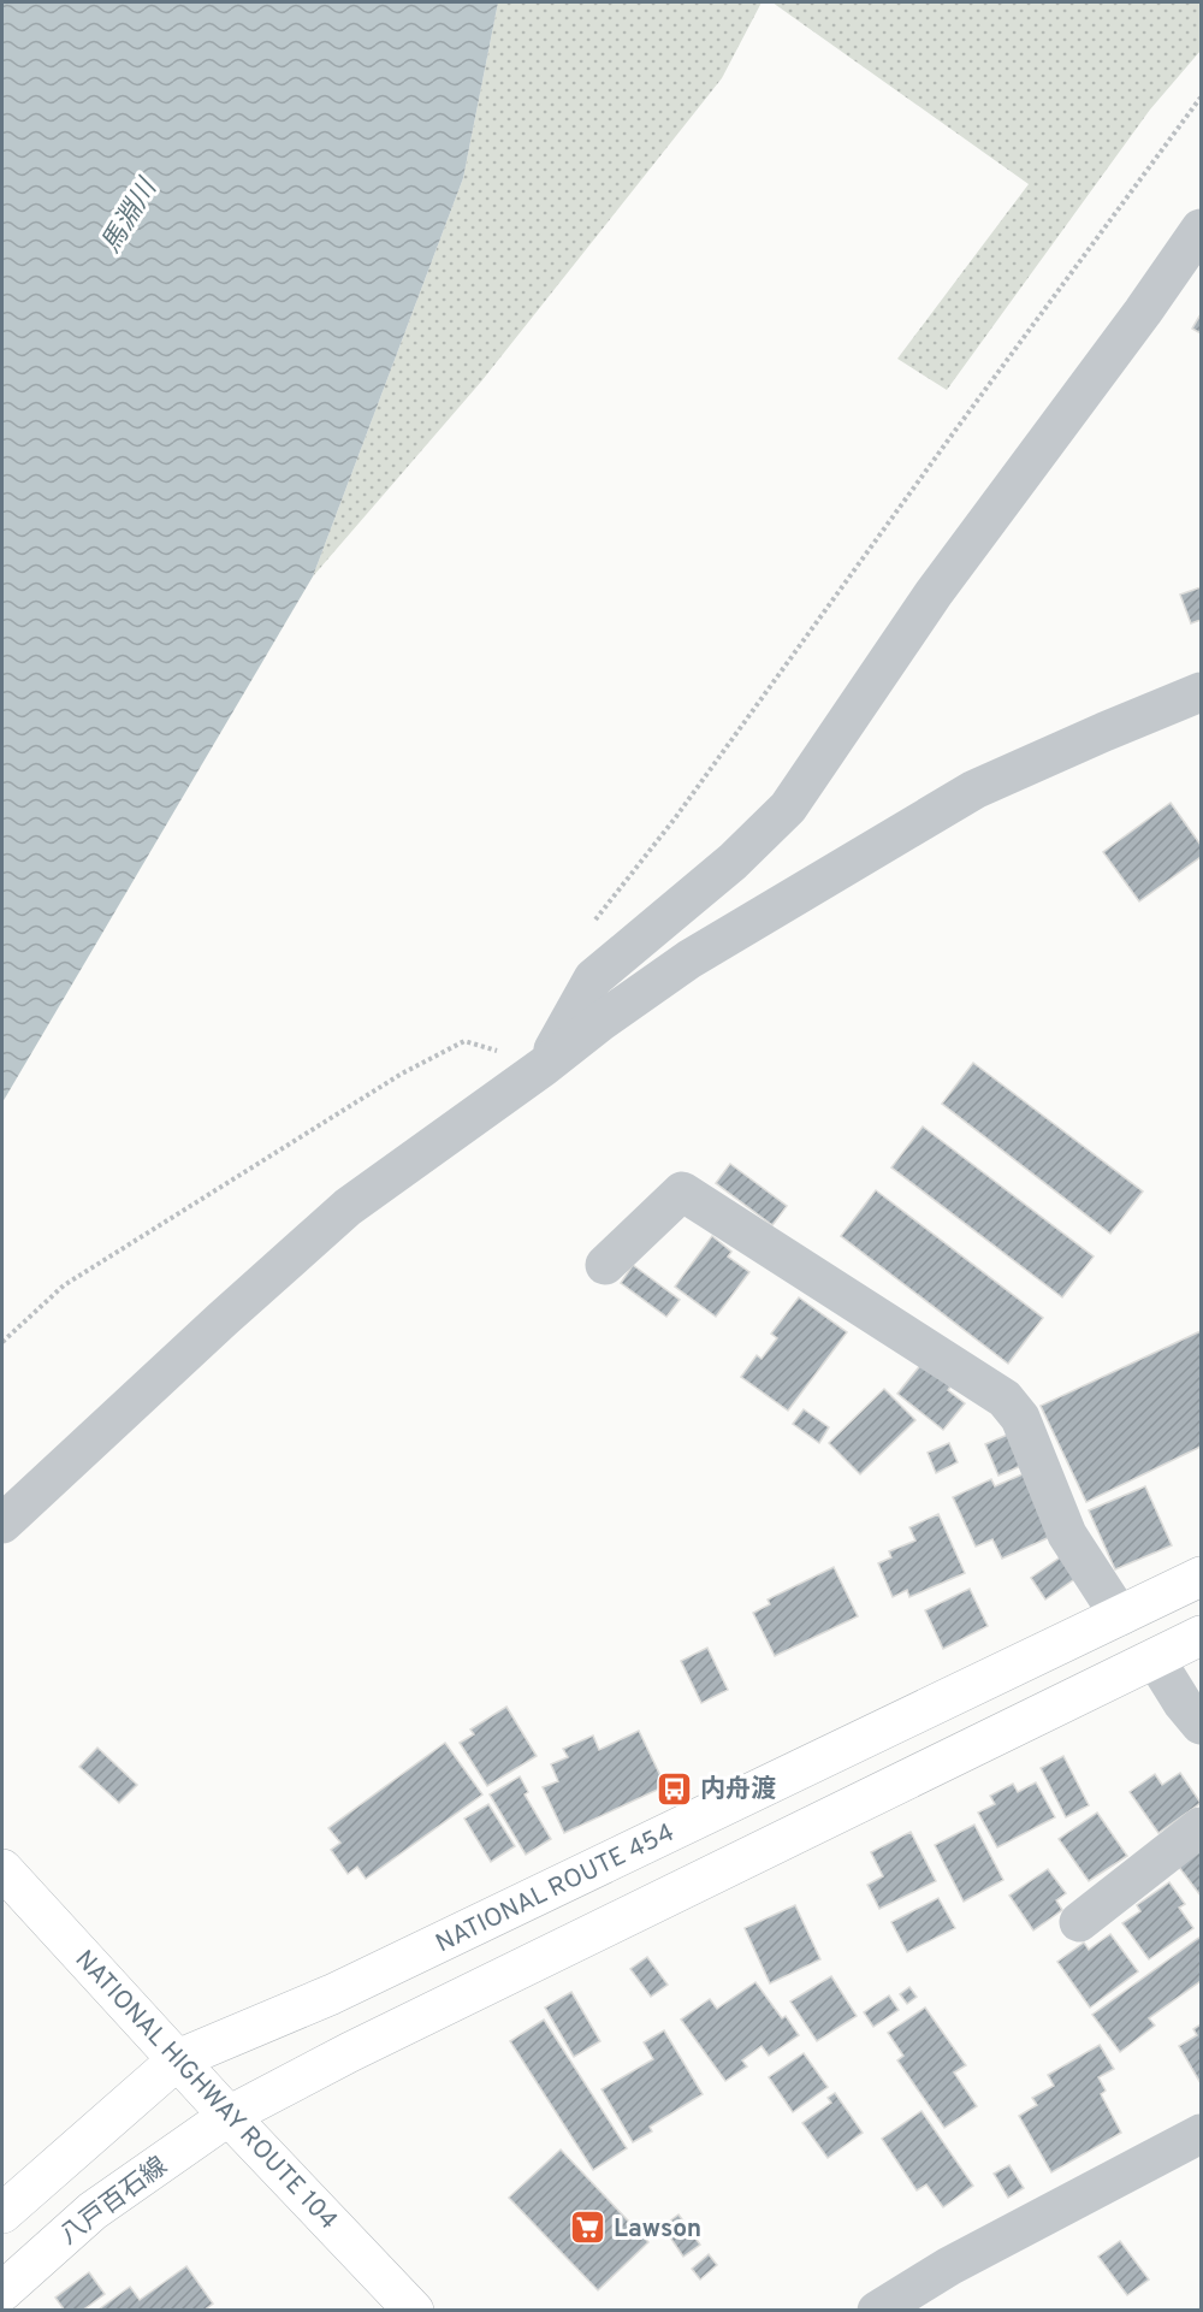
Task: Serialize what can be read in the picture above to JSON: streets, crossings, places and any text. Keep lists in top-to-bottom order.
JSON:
{
  "streets": {
    "main road": ["NATIONAL ROUTE 454", "NATIONAL HIGHWAY ROUTE 104", "八戸百石線"]
  },
  "crossings": [
    ["NATIONAL ROUTE 454", "NATIONAL HIGHWAY ROUTE 104"],
    ["NATIONAL HIGHWAY ROUTE 104", "八戸百石線"]
  ],
  "water": ["馬淵川"],
  "places": {
    "bus stop": ["内舟渡"],
    "supermarket": ["Lawson"]
  }
}
